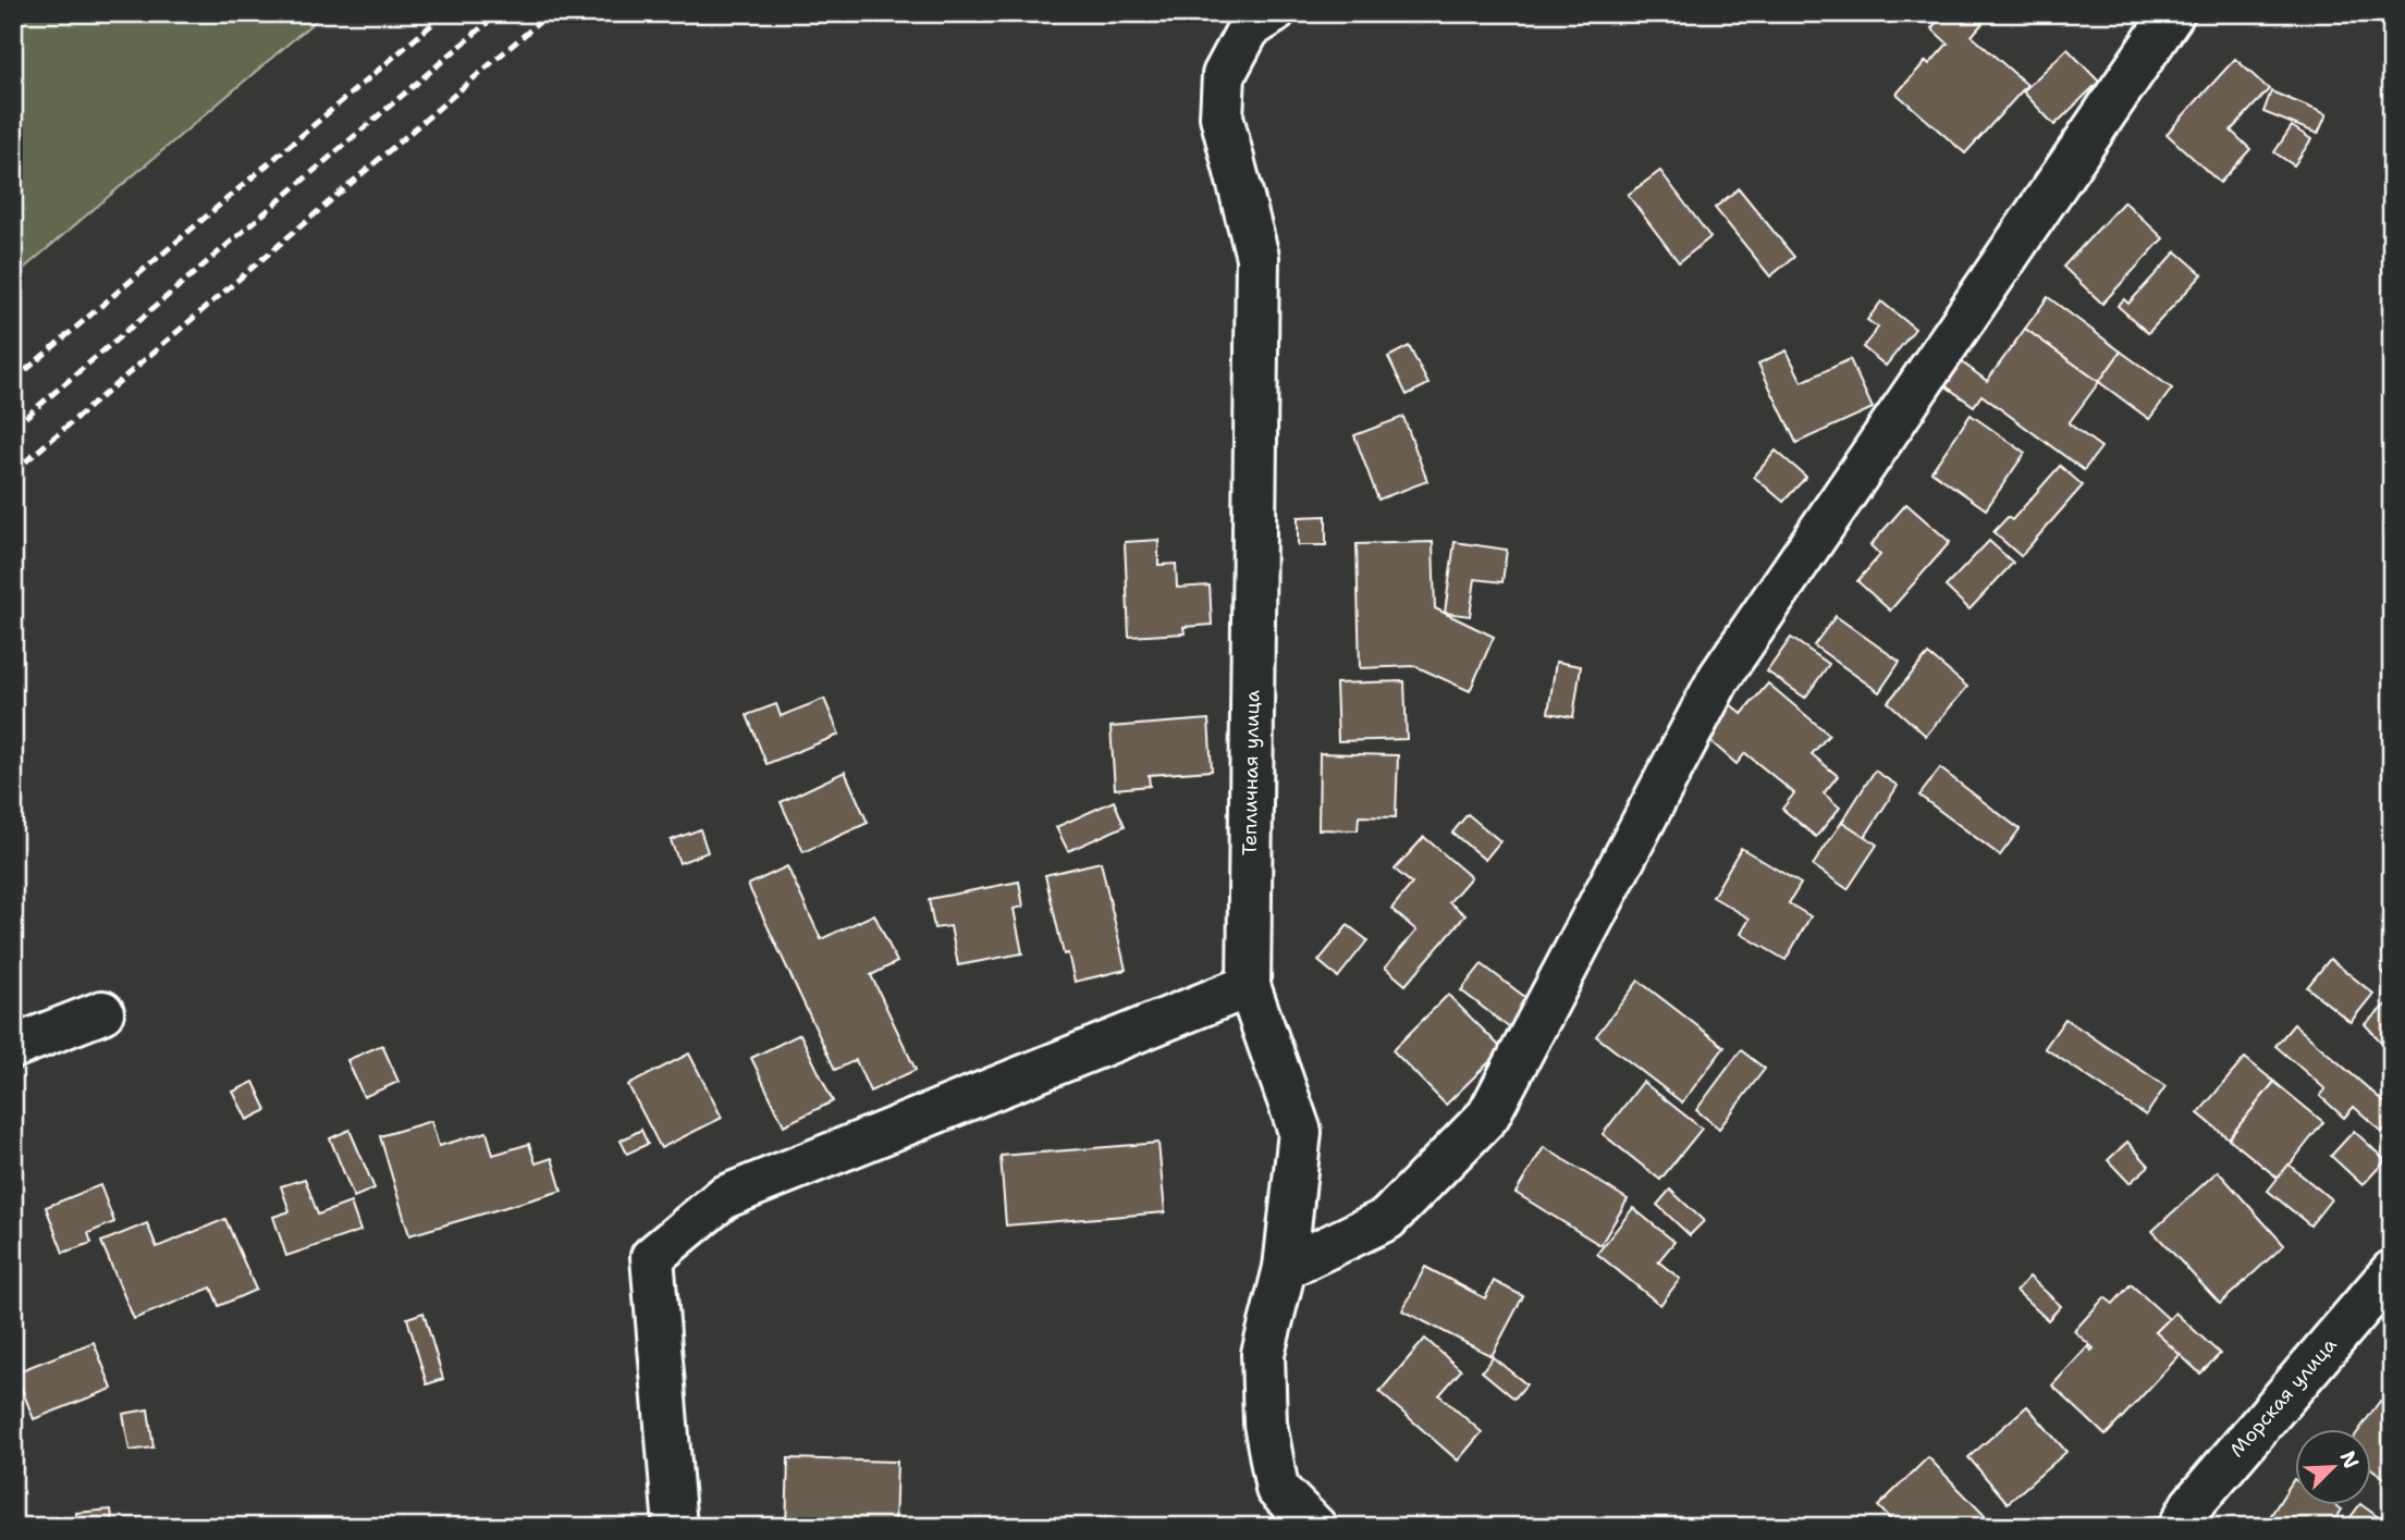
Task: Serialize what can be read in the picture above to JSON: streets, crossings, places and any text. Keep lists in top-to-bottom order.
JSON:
{
  "streets": {
    "street": ["Тепличная улица", "Морская улица"]
  },
  "north": "top right"
}
